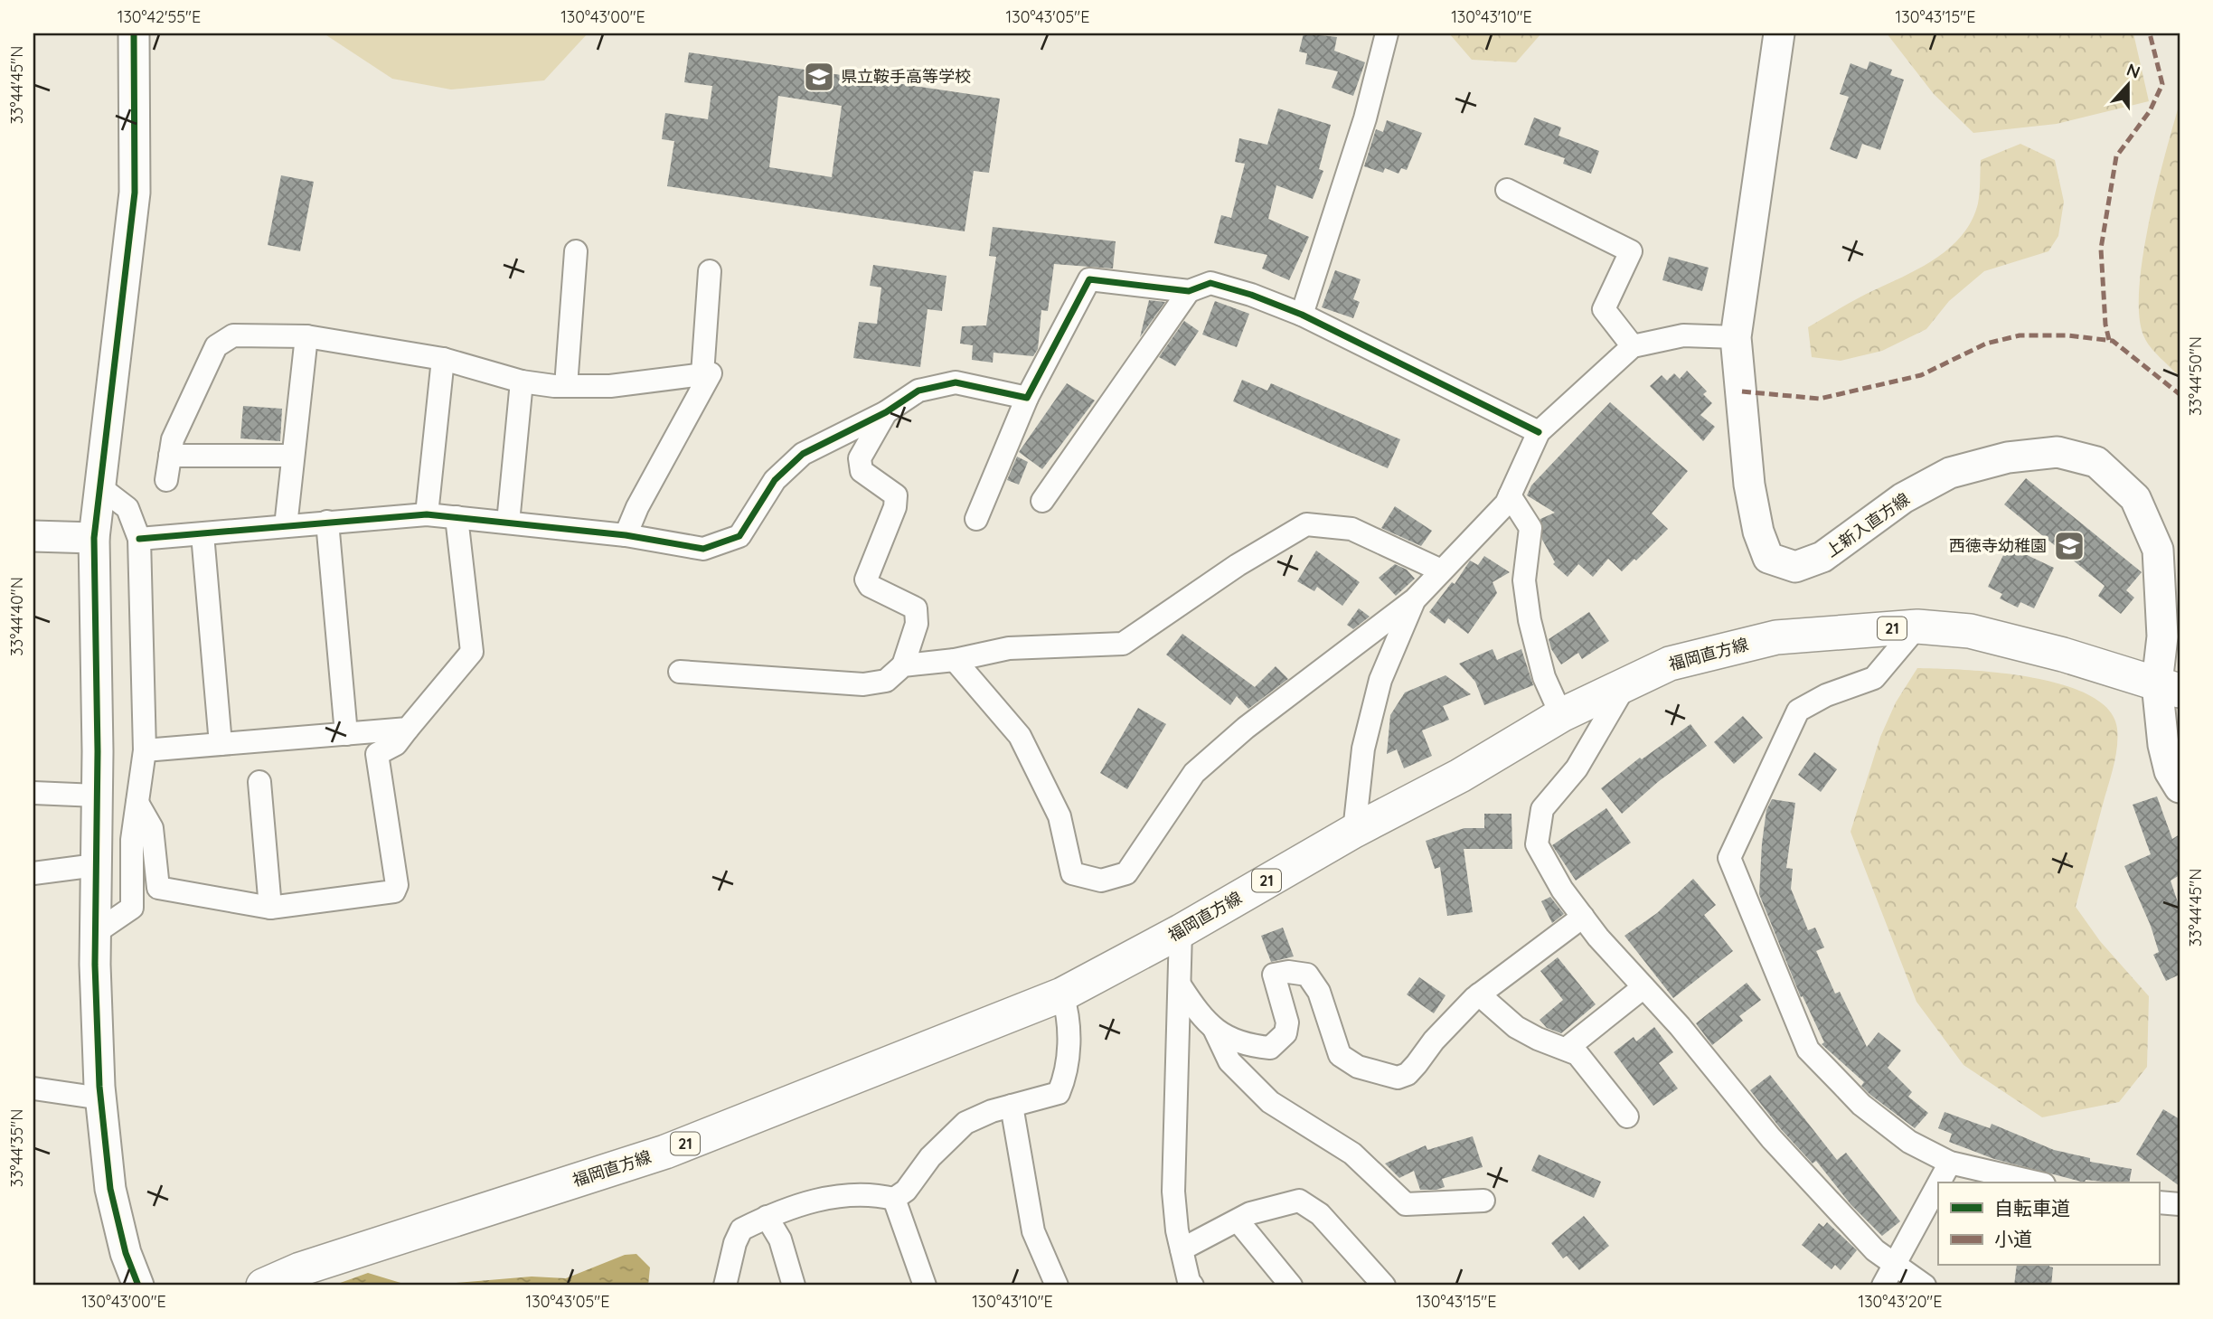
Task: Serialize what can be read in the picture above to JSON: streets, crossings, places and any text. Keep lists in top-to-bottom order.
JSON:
{
  "streets": {
    "main road": ["21", "福岡直方線"],
    "street": ["上新入直方線"]
  },
  "crossings": [
    ["上新入直方線", "福岡直方線"]
  ],
  "places": {
    "school or university": ["県立鞍手高等学校", "西徳寺幼稚園"]
  },
  "legend": ["自転車道", "小道"],
  "north": "top",
  "coordinates": [
    "130°42'55\"E",
    "130°43'00\"E",
    "130°43'05\"E",
    "130°43'10\"E",
    "130°43'15\"E",
    "33°44'45\"N",
    "33°44'50\"N",
    "33°44'40\"N",
    "33°44'35\"N",
    "130°43'20\"E"
  ]
}
